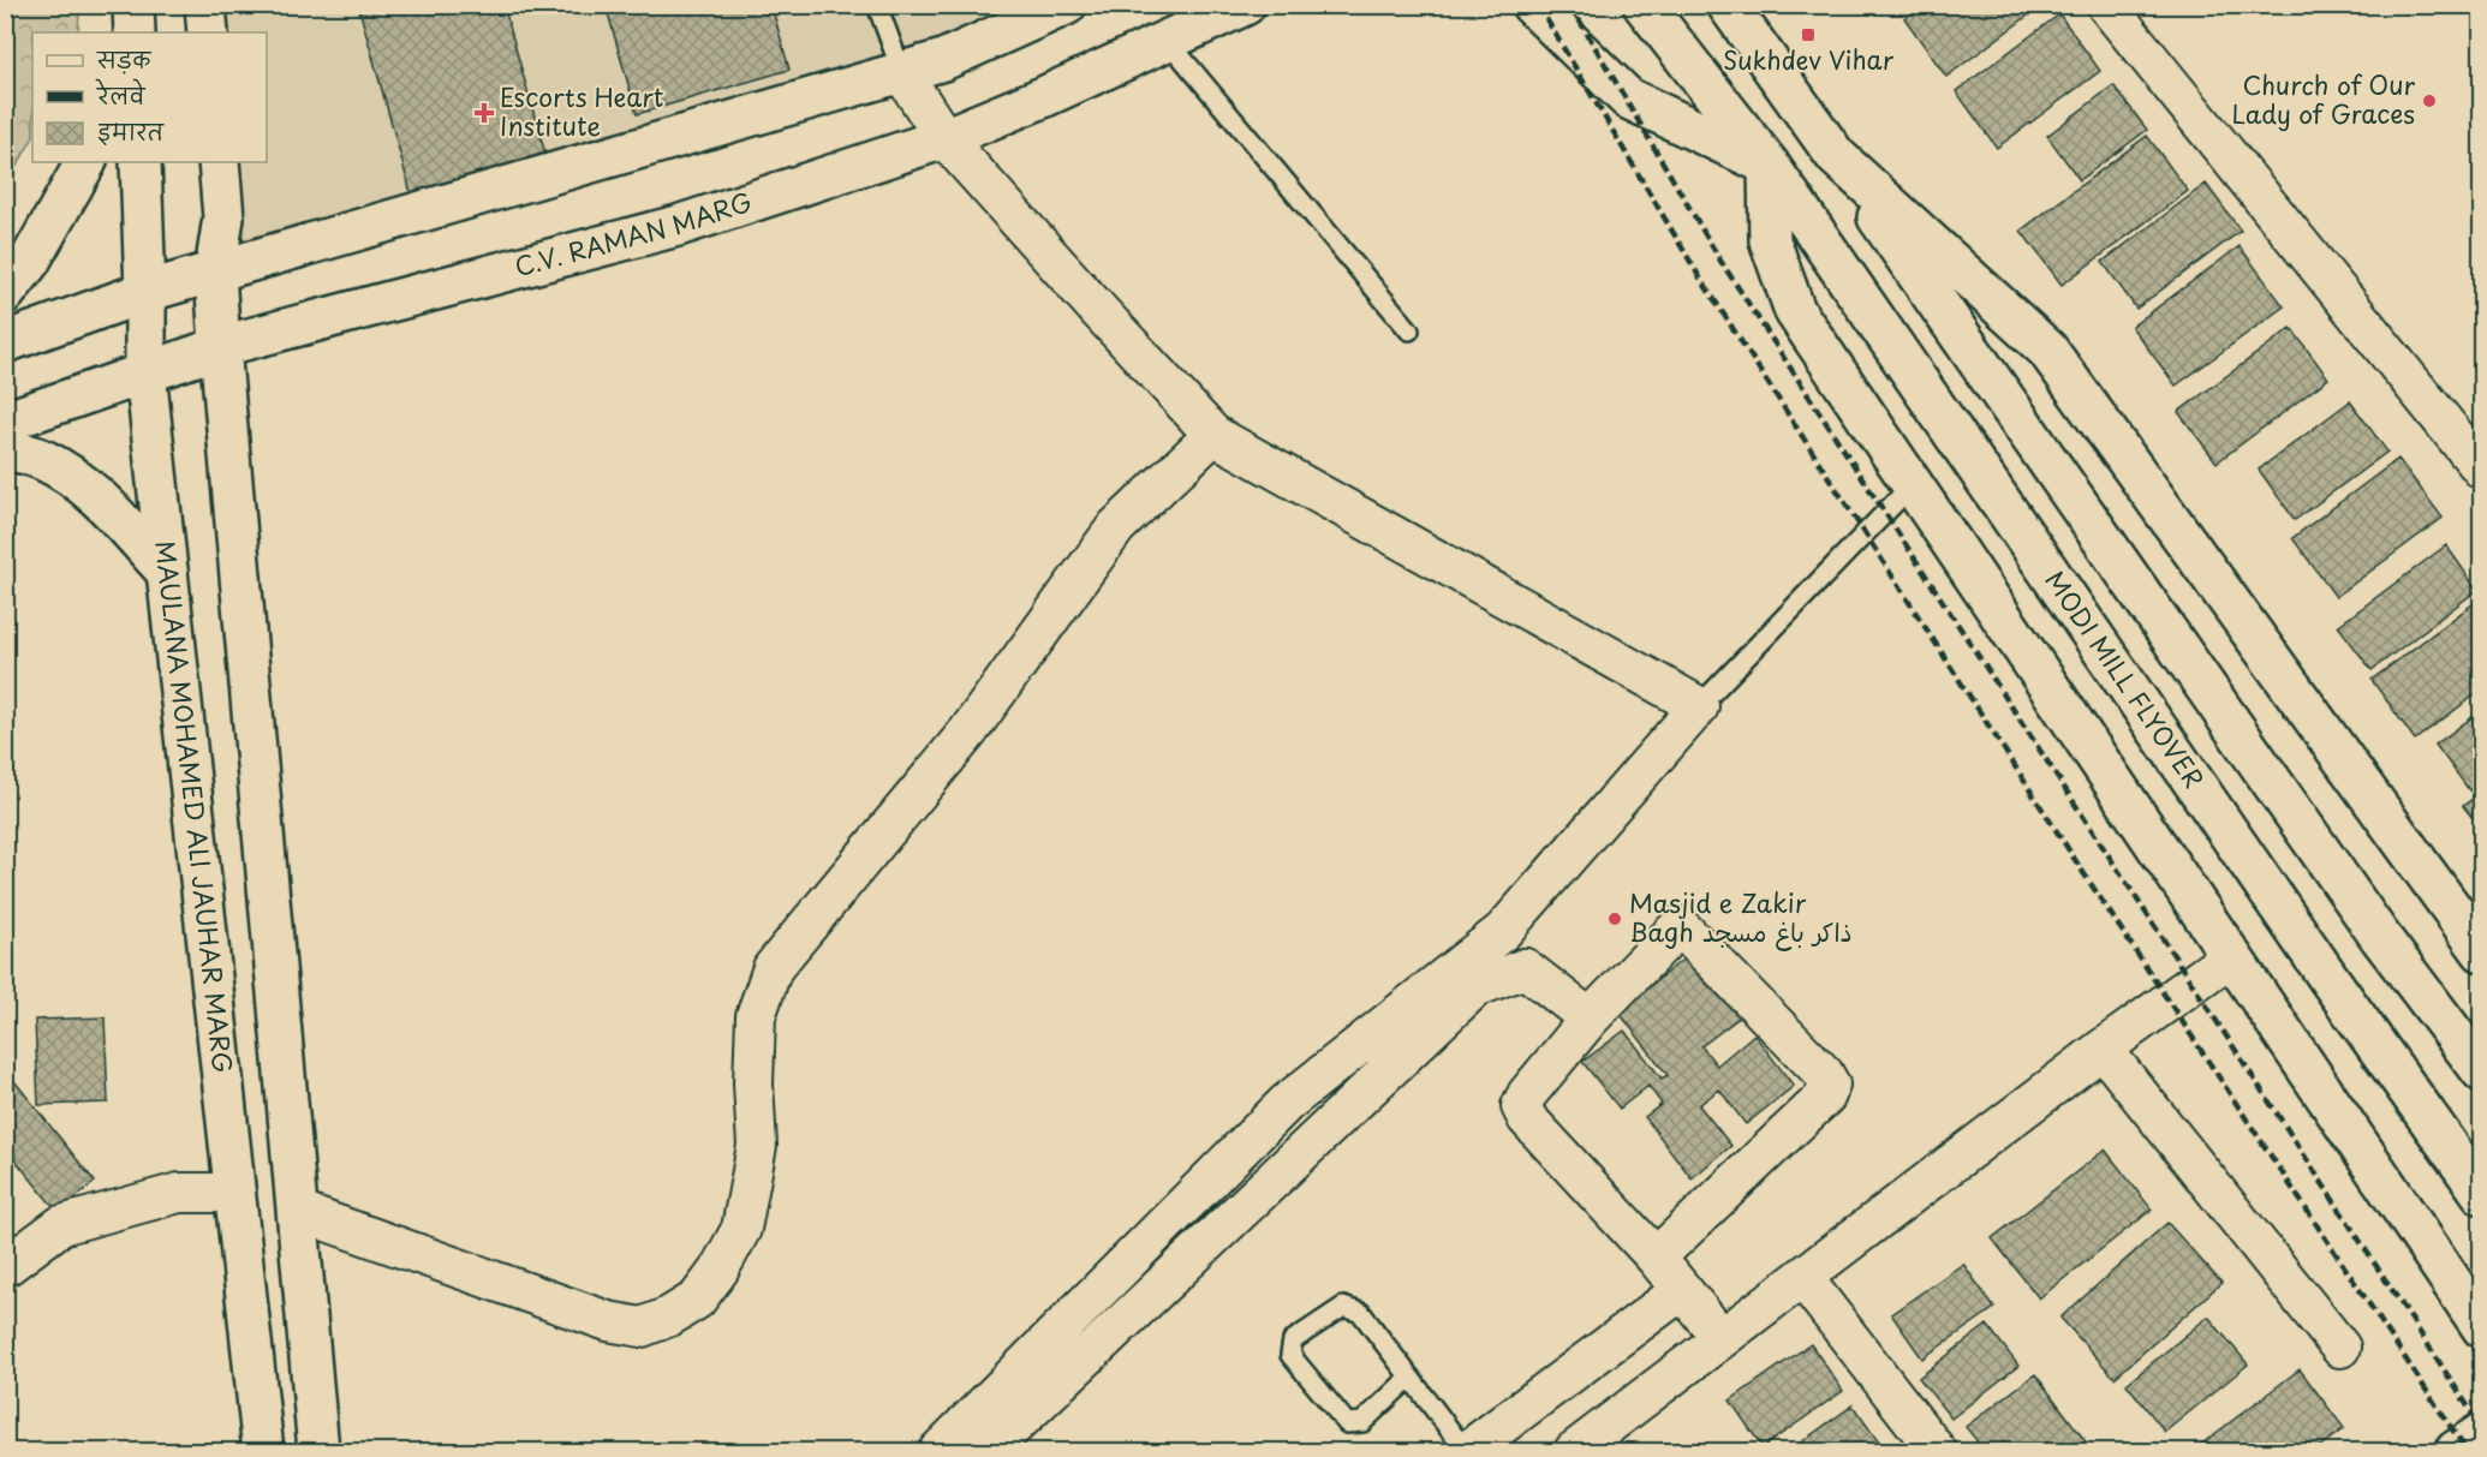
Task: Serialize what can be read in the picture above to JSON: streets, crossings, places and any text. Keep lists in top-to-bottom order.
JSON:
{
  "streets": {
    "main road": ["C.V. RAMAN MARG", "MODI MILL FLYOVER", "MAULANA MOHAMED ALI JAUHAR MARG"]
  },
  "crossings": [
    ["C.V. RAMAN MARG", "MAULANA MOHAMED ALI JAUHAR MARG"]
  ],
  "places": {
    "transit": ["Sukhdev Vihar"],
    "other": ["Church of Our Lady of Graces", "Masjid e Zakir Bagh ذاکر باغ مسجد"],
    "health": ["Escorts Heart Institute"]
  },
  "legend": ["सड़क", "रेलवे", "इमारत"]
}
